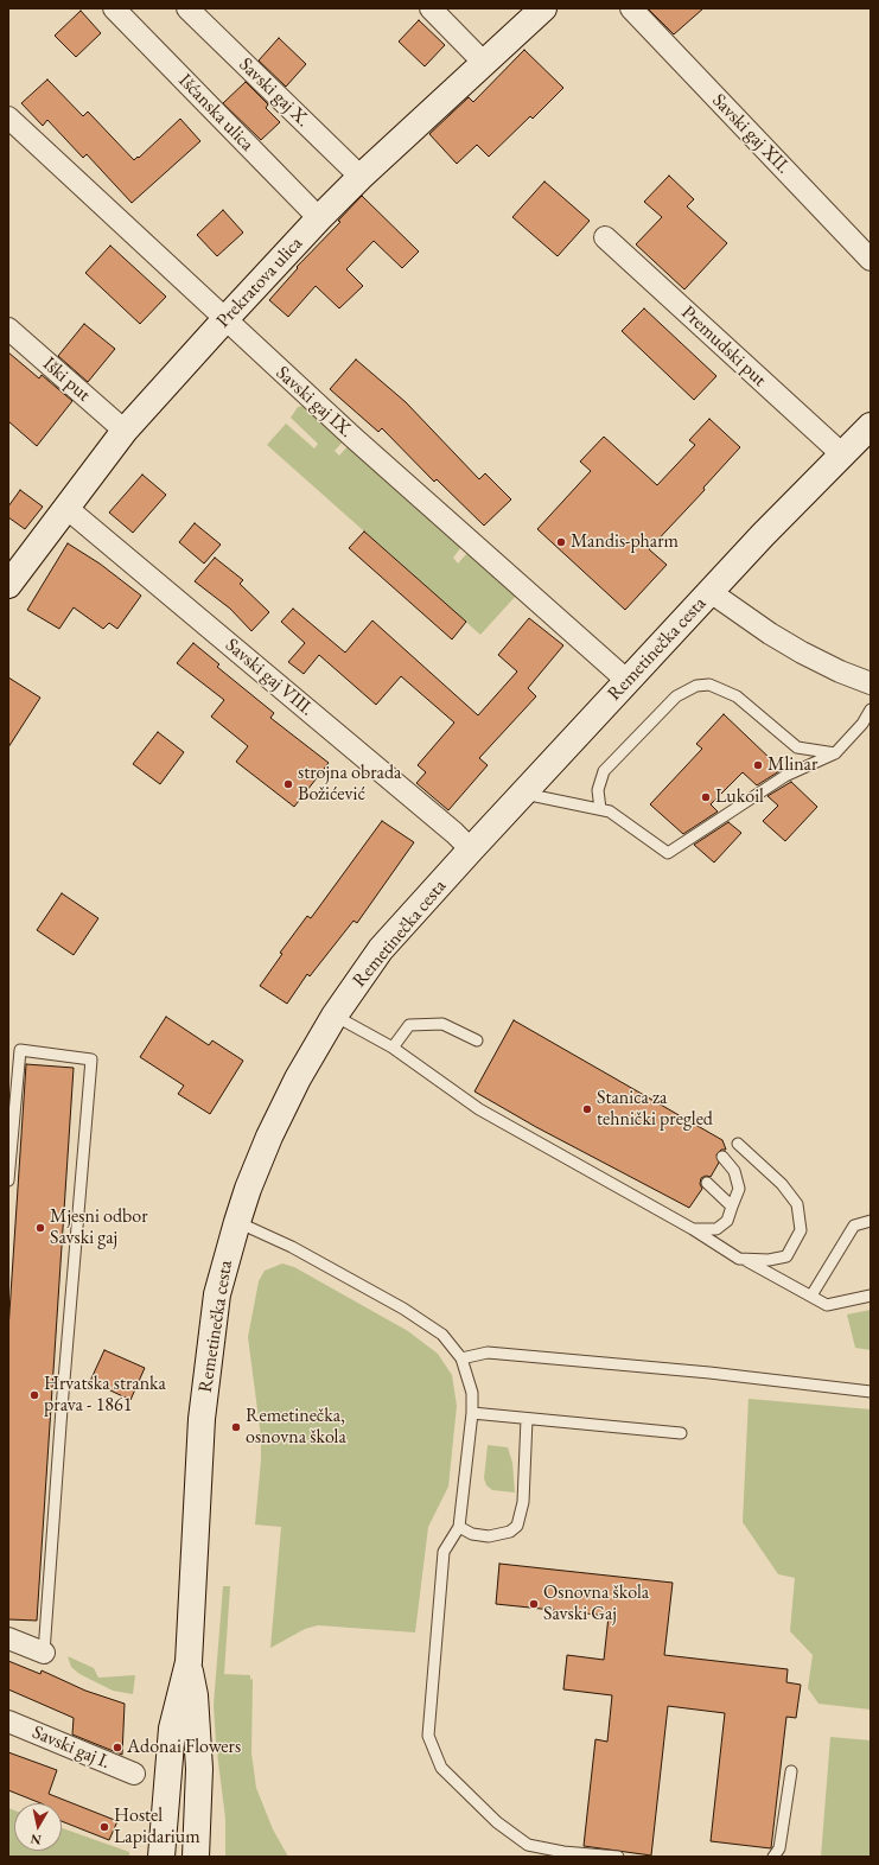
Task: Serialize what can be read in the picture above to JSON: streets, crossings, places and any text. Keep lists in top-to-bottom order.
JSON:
{
  "streets": {
    "main road": ["Prekratova ulica", "Remetinečka cesta"],
    "street": [
      "Savski gaj X.",
      "Išćanska ulica",
      "Savski gaj XII.",
      "Premudski put",
      "Iški put",
      "Savski gaj IX.",
      "Savski gaj VIII.",
      "Savski gaj I."
    ]
  },
  "crossings": [
    ["Savski gaj X.", "Prekratova ulica"],
    ["Išćanska ulica", "Prekratova ulica"],
    ["Prekratova ulica", "Iški put"],
    ["Prekratova ulica", "Savski gaj IX."],
    ["Prekratova ulica", "Savski gaj VIII."],
    ["Premudski put", "Remetinečka cesta"],
    ["Savski gaj IX.", "Remetinečka cesta"],
    ["Remetinečka cesta", "Savski gaj VIII."]
  ],
  "places": [
    "Mandis-pharm",
    "Mlinar",
    "strojna obrada Božićević",
    "Lukoil",
    "Stanica za tehnički pregled",
    "Mjesni odbor Savski gaj",
    "Hrvatska stranka prava - 1861",
    "Remetinečka, osnovna škola",
    "Osnovna škola Savski Gaj",
    "Adonai Flowers",
    "Hostel Lapidarium"
  ],
  "north": "bottom"
}
